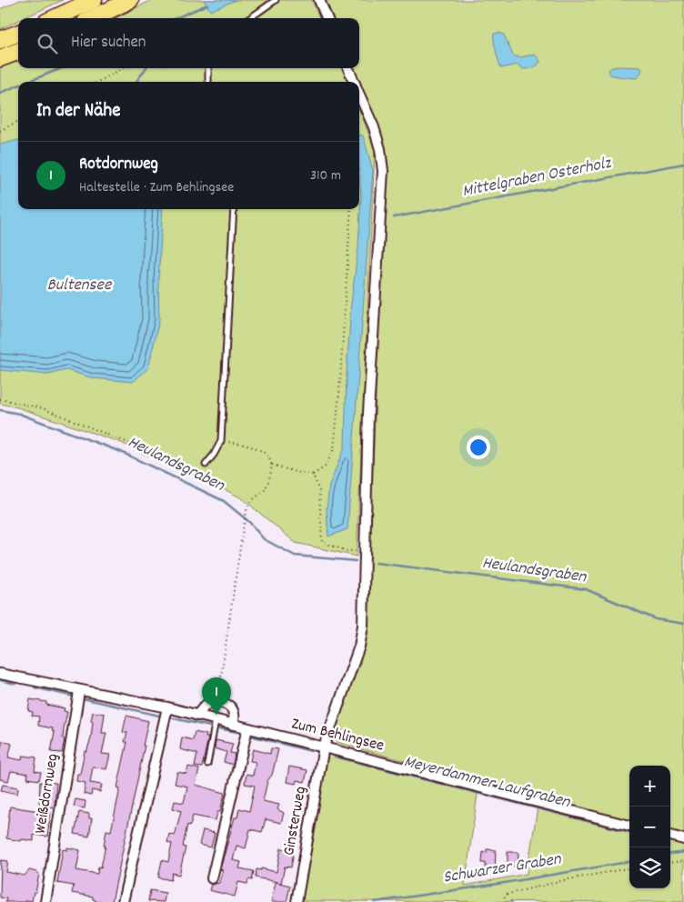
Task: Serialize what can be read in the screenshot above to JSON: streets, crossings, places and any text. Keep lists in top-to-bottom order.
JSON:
{
  "streets": {
    "street": ["Zum Behlingsee", "Weißdornweg", "Ginsterweg"]
  },
  "crossings": [
    ["Zum Behlingsee", "Weißdornweg"],
    ["Zum Behlingsee", "Ginsterweg"]
  ],
  "water": [
    "Mittelgraben Osterholz",
    "Bultensee",
    "Heulandsgraben",
    "Meyerdammer Laufgraben",
    "Schwarzer Graben"
  ],
  "page": {
    "search": "Hier suchen",
    "heading": "In der Nähe",
    "list": [
      {
        "mark": "1",
        "name": "Rotdornweg",
        "note": "Haltestelle · Zum Behlingsee",
        "value": "310 m"
      }
    ],
    "pins": "1",
    "map_buttons": ["+", "−"]
  }
}
